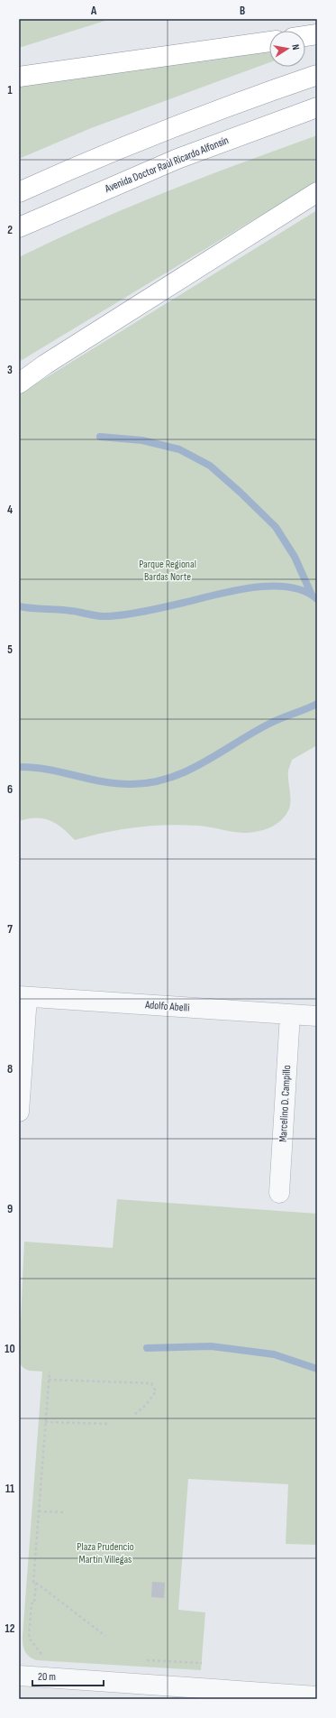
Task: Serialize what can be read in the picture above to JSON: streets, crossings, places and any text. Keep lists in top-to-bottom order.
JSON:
{
  "streets": {
    "highway": ["Avenida Doctor Raúl Ricardo Alfonsín"],
    "street": ["Adolfo Abelli", "Marcelino D. Campillo"]
  },
  "crossings": [
    ["Adolfo Abelli", "Marcelino D. Campillo"]
  ],
  "parks": ["Parque Regional Bardas Norte", "Plaza Prudencio Martín Villegas"],
  "scale_bar": "20 m",
  "north": "right",
  "grid": {
    "columns": ["A", "B"],
    "rows": [
      "1",
      "2",
      "3",
      "4",
      "5",
      "6",
      "7",
      "8",
      "9",
      "10",
      "11",
      "12"
    ]
  }
}
